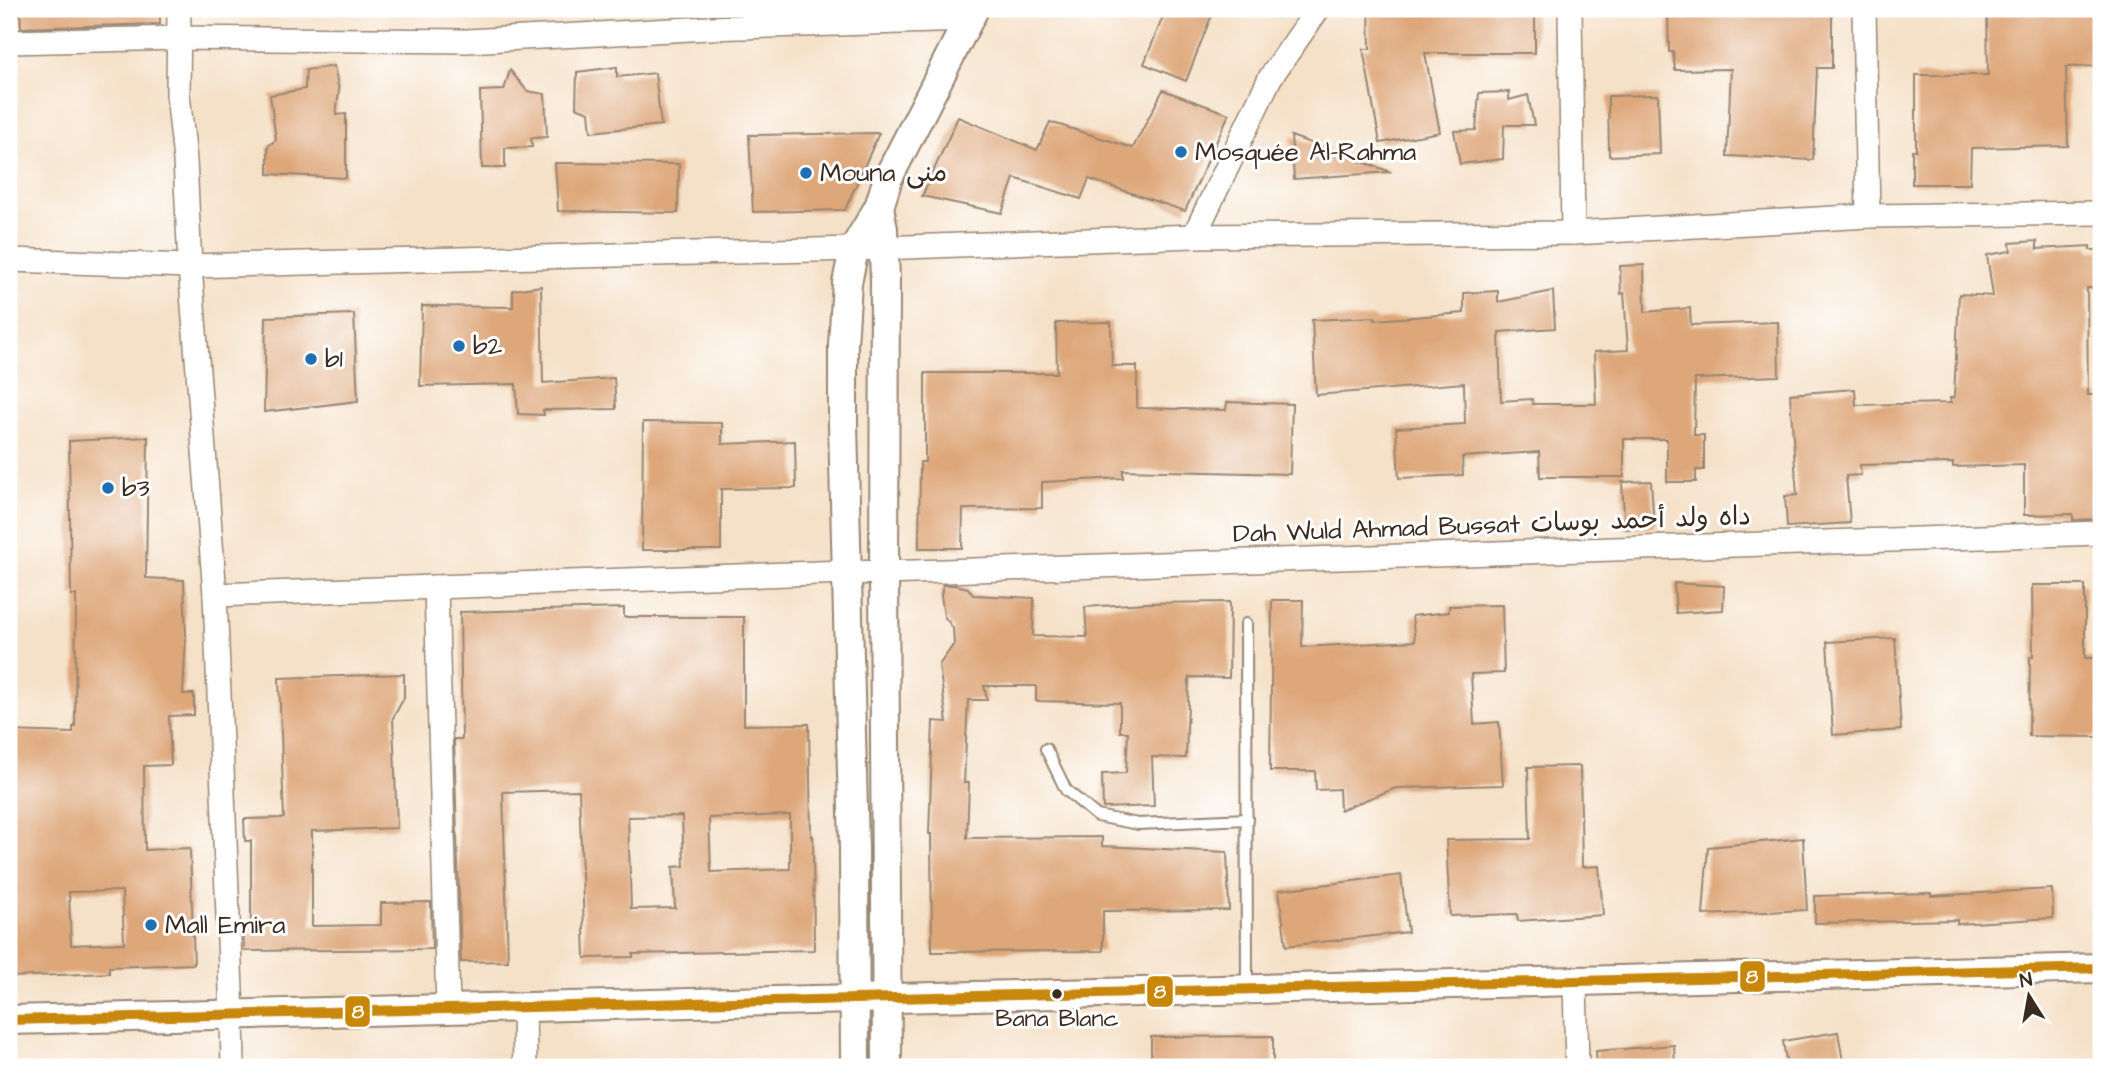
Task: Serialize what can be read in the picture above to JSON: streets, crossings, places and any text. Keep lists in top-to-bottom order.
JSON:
{
  "streets": {
    "street": ["Dah Wuld Ahmad Bussat داه ولد أحمد بوسات"]
  },
  "places": [
    "Mosquée Al-Rahma",
    "Mouna منى",
    "b2",
    "b1",
    "b3",
    "Mall Emira",
    "Bana Blanc"
  ],
  "lines": ["transit line 8"],
  "north": "top"
}
